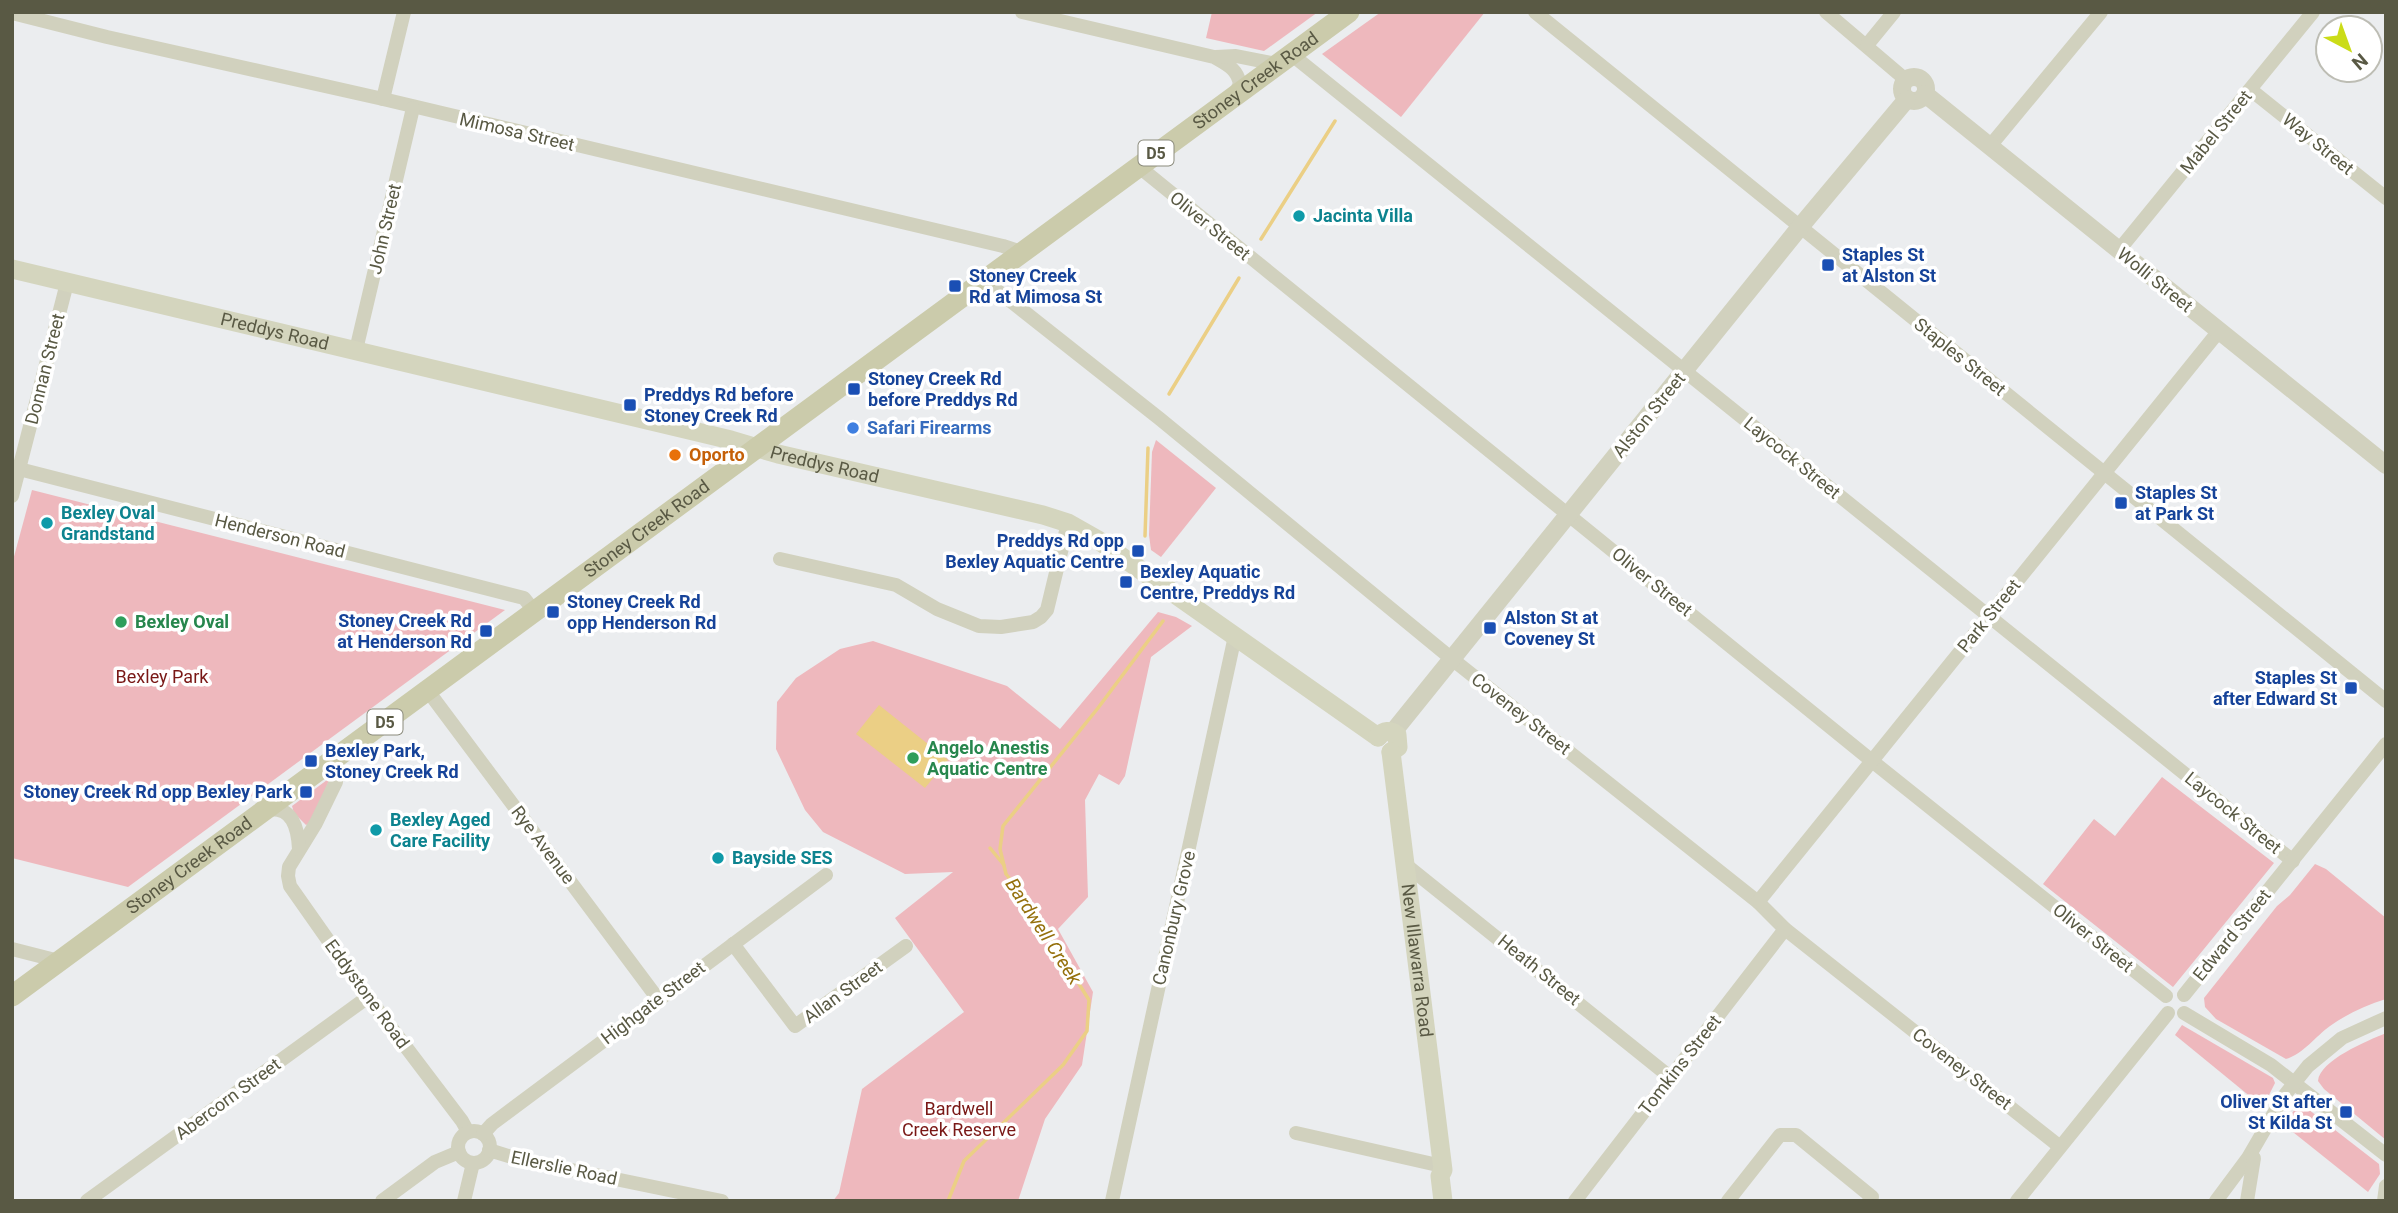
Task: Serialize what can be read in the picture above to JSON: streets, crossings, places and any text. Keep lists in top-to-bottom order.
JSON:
{
  "streets": {
    "main road": [
      "Stoney Creek Road",
      "D5",
      "Preddys Road",
      "New Illawarra Road"
    ],
    "street": [
      "Mimosa Street",
      "Mabel Street",
      "Way Street",
      "Oliver Street",
      "John Street",
      "Wolli Street",
      "Staples Street",
      "Donnan Street",
      "Alston Street",
      "Laycock Street",
      "Henderson Road",
      "Park Street",
      "Coveney Street",
      "Rye Avenue",
      "Canonbury Grove",
      "Edward Street",
      "Heath Street",
      "Allan Street",
      "Eddystone Road",
      "Highgate Street",
      "Tomkins Street",
      "Abercorn Street",
      "Ellerslie Road"
    ]
  },
  "crossings": [
    ["Stoney Creek Road", "Mimosa Street"],
    ["Stoney Creek Road", "Oliver Street"],
    ["Stoney Creek Road", "Preddys Road"],
    ["Stoney Creek Road", "Laycock Street"],
    ["Stoney Creek Road", "Henderson Road"],
    ["Stoney Creek Road", "Coveney Street"],
    ["Stoney Creek Road", "Rye Avenue"],
    ["Stoney Creek Road", "Eddystone Road"],
    ["Mimosa Street", "John Street"],
    ["Mabel Street", "Way Street"],
    ["Mabel Street", "Wolli Street"],
    ["Oliver Street", "Alston Street"],
    ["Oliver Street", "Park Street"],
    ["Oliver Street", "Edward Street"],
    ["John Street", "Preddys Road"],
    ["Wolli Street", "Alston Street"],
    ["Wolli Street", "Park Street"],
    ["Preddys Road", "Donnan Street"],
    ["Preddys Road", "Alston Street"],
    ["Preddys Road", "Canonbury Grove"],
    ["Preddys Road", "New Illawarra Road"],
    ["Staples Street", "Alston Street"],
    ["Staples Street", "Park Street"],
    ["Donnan Street", "Henderson Road"],
    ["Alston Street", "Laycock Street"],
    ["Alston Street", "Coveney Street"],
    ["Alston Street", "New Illawarra Road"],
    ["Laycock Street", "Park Street"],
    ["Laycock Street", "Edward Street"],
    ["Park Street", "Coveney Street"],
    ["Coveney Street", "Tomkins Street"],
    ["Rye Avenue", "Highgate Street"],
    ["New Illawarra Road", "Heath Street"],
    ["Heath Street", "Tomkins Street"],
    ["Allan Street", "Highgate Street"],
    ["Eddystone Road", "Highgate Street"],
    ["Eddystone Road", "Abercorn Street"],
    ["Eddystone Road", "Ellerslie Road"],
    ["Highgate Street", "Ellerslie Road"]
  ],
  "water": ["Bardwell Creek"],
  "parks": ["Bexley Park", "Bardwell Creek Reserve"],
  "places": {
    "other": [
      "Jacinta Villa",
      "Safari Firearms",
      "Oporto",
      "Bexley Oval Grandstand",
      "Bexley Oval",
      "Angelo Anestis Aquatic Centre",
      "Bexley Aged Care Facility",
      "Bayside SES"
    ],
    "transit": [
      "Staples St at Alston St",
      "Stoney Creek Rd at Mimosa St",
      "Stoney Creek Rd before Preddys Rd",
      "Preddys Rd before Stoney Creek Rd",
      "Staples St at Park St",
      "Preddys Rd opp Bexley Aquatic Centre",
      "Bexley Aquatic Centre, Preddys Rd",
      "Stoney Creek Rd opp Henderson Rd",
      "Alston St at Coveney St",
      "Stoney Creek Rd at Henderson Rd",
      "Staples St after Edward St",
      "Bexley Park, Stoney Creek Rd",
      "Stoney Creek Rd opp Bexley Park",
      "Oliver St after St Kilda St"
    ]
  },
  "north": "bottom right"
}
